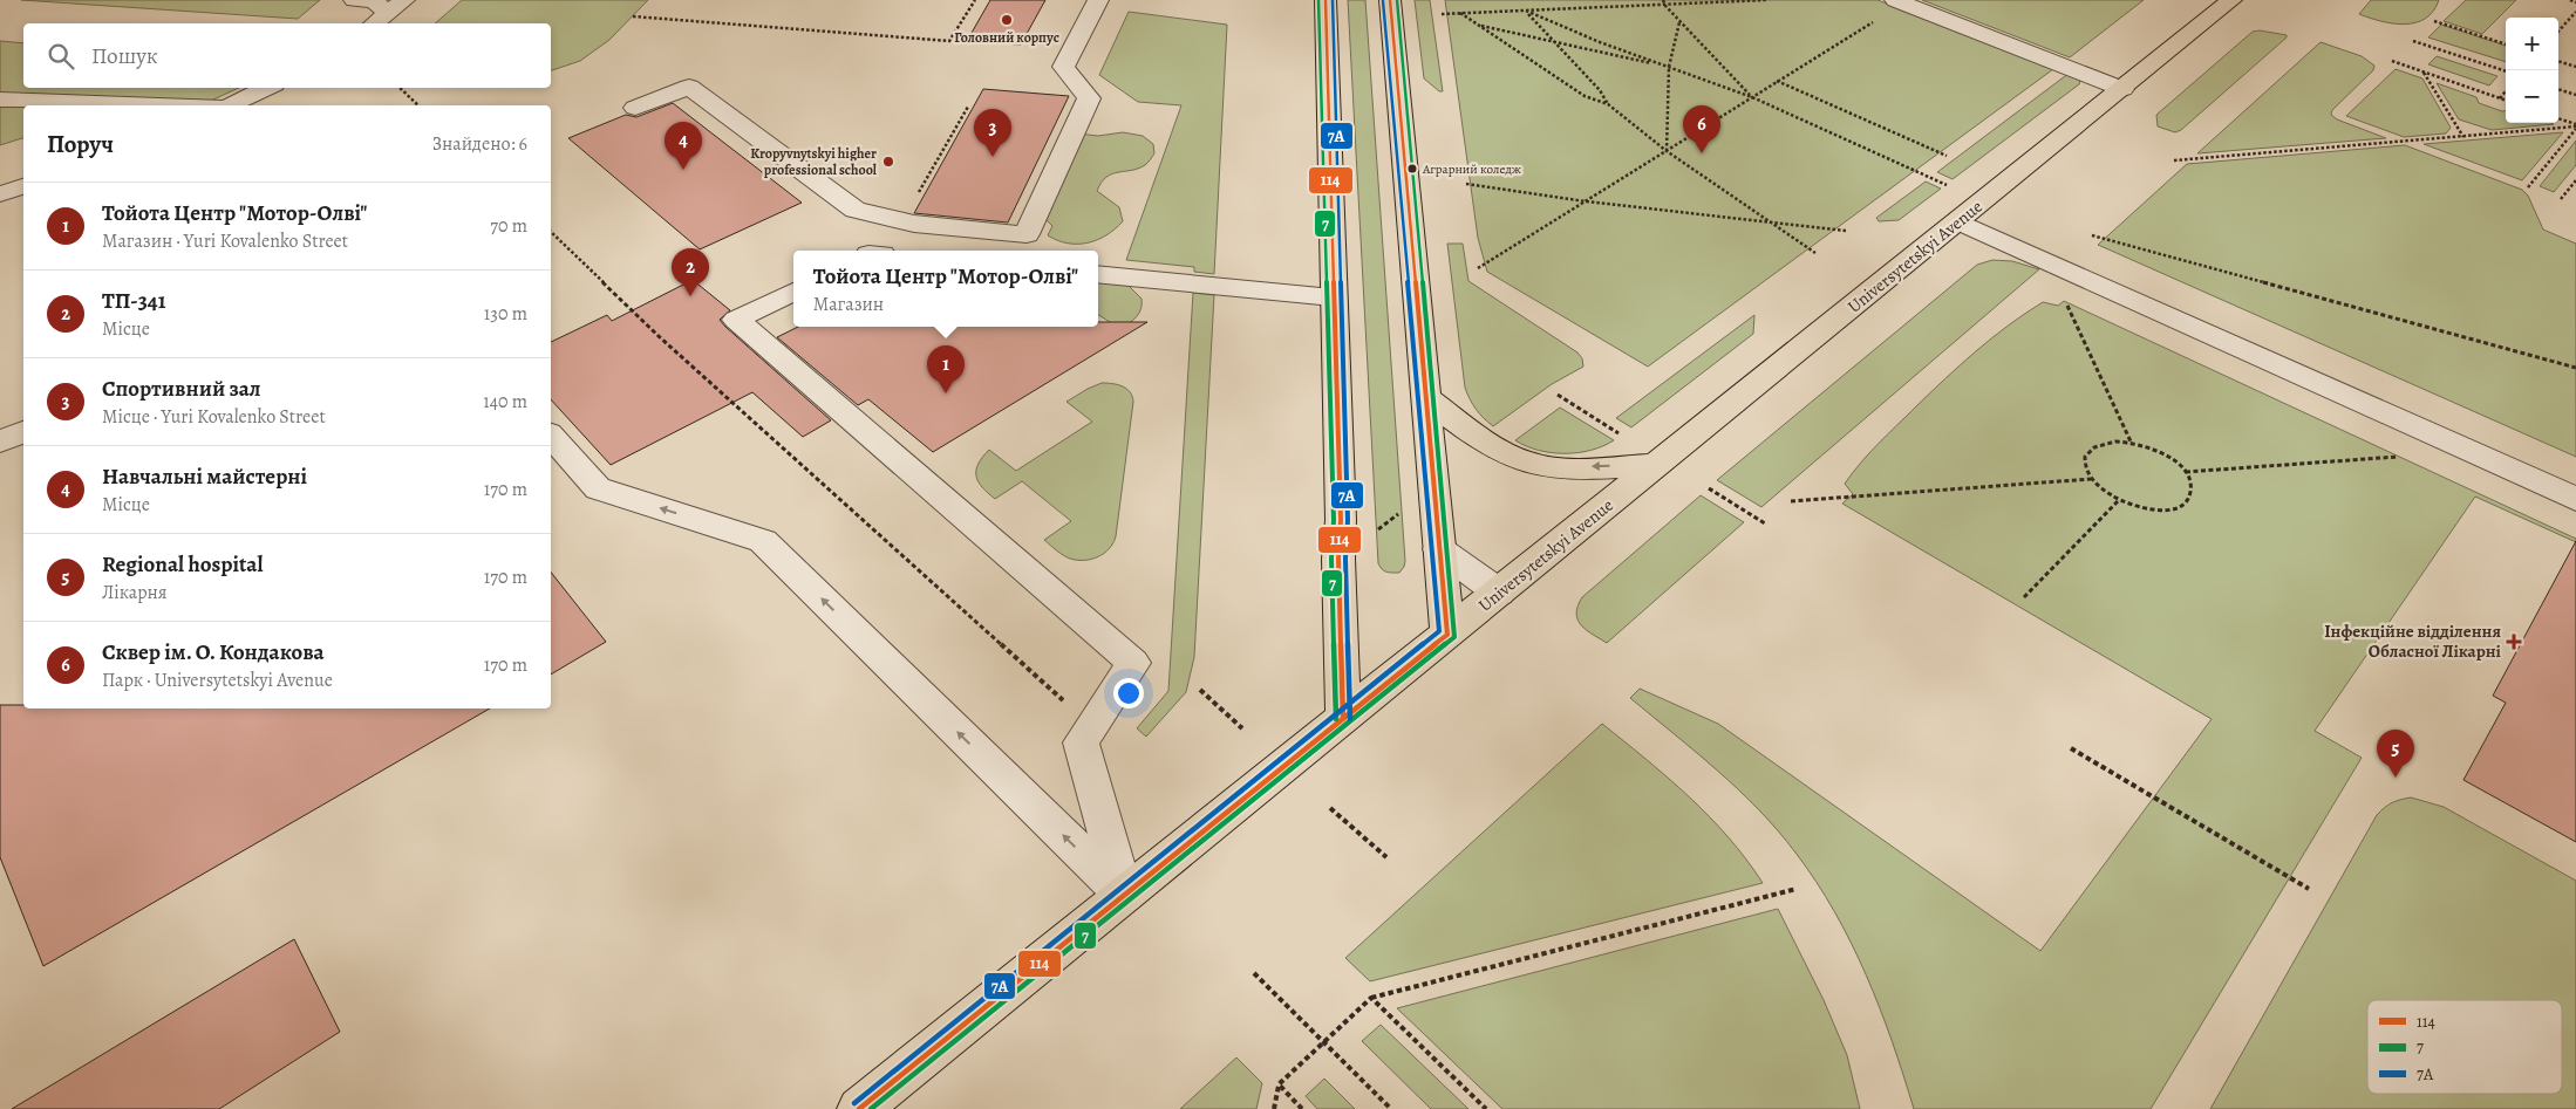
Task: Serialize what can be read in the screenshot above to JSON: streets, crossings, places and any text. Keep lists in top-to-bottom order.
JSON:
{
  "streets": {
    "main road": ["Universytetskyi Avenue"]
  },
  "places": {
    "other": ["Головний корпус", "Kropyvnytskyi higher professional school", "Аграрний коледж"],
    "health": ["Інфекційне відділення Обласної Лікарні"]
  },
  "lines": ["transit line 114", "transit line 7", "transit line 7А"],
  "legend": ["114", "7", "7А"],
  "page": {
    "map_buttons": ["+", "−"],
    "search": "Пошук",
    "pins": [
      "6",
      "3",
      "4",
      "2",
      "1",
      "5"
    ],
    "heading": ["Поруч", "Знайдено: 6"],
    "list": [
      {
        "mark": "1",
        "name": "Тойота Центр \"Мотор-Олві\"",
        "note": "Магазин · Yuri Kovalenko Street",
        "value": "70 m"
      },
      {
        "mark": "2",
        "name": "ТП-341",
        "note": "Місце",
        "value": "130 m"
      },
      {
        "mark": "3",
        "name": "Спортивний зал",
        "note": "Місце · Yuri Kovalenko Street",
        "value": "140 m"
      },
      {
        "mark": "4",
        "name": "Навчальні майстерні",
        "note": "Місце",
        "value": "170 m"
      },
      {
        "mark": "5",
        "name": "Regional hospital",
        "note": "Лікарня",
        "value": "170 m"
      },
      {
        "mark": "6",
        "name": "Сквер ім. О. Кондакова",
        "note": "Парк · Universytetskyi Avenue",
        "value": "170 m"
      }
    ],
    "popup": ["Тойота Центр \"Мотор-Олві\"", "Магазин"]
  }
}
